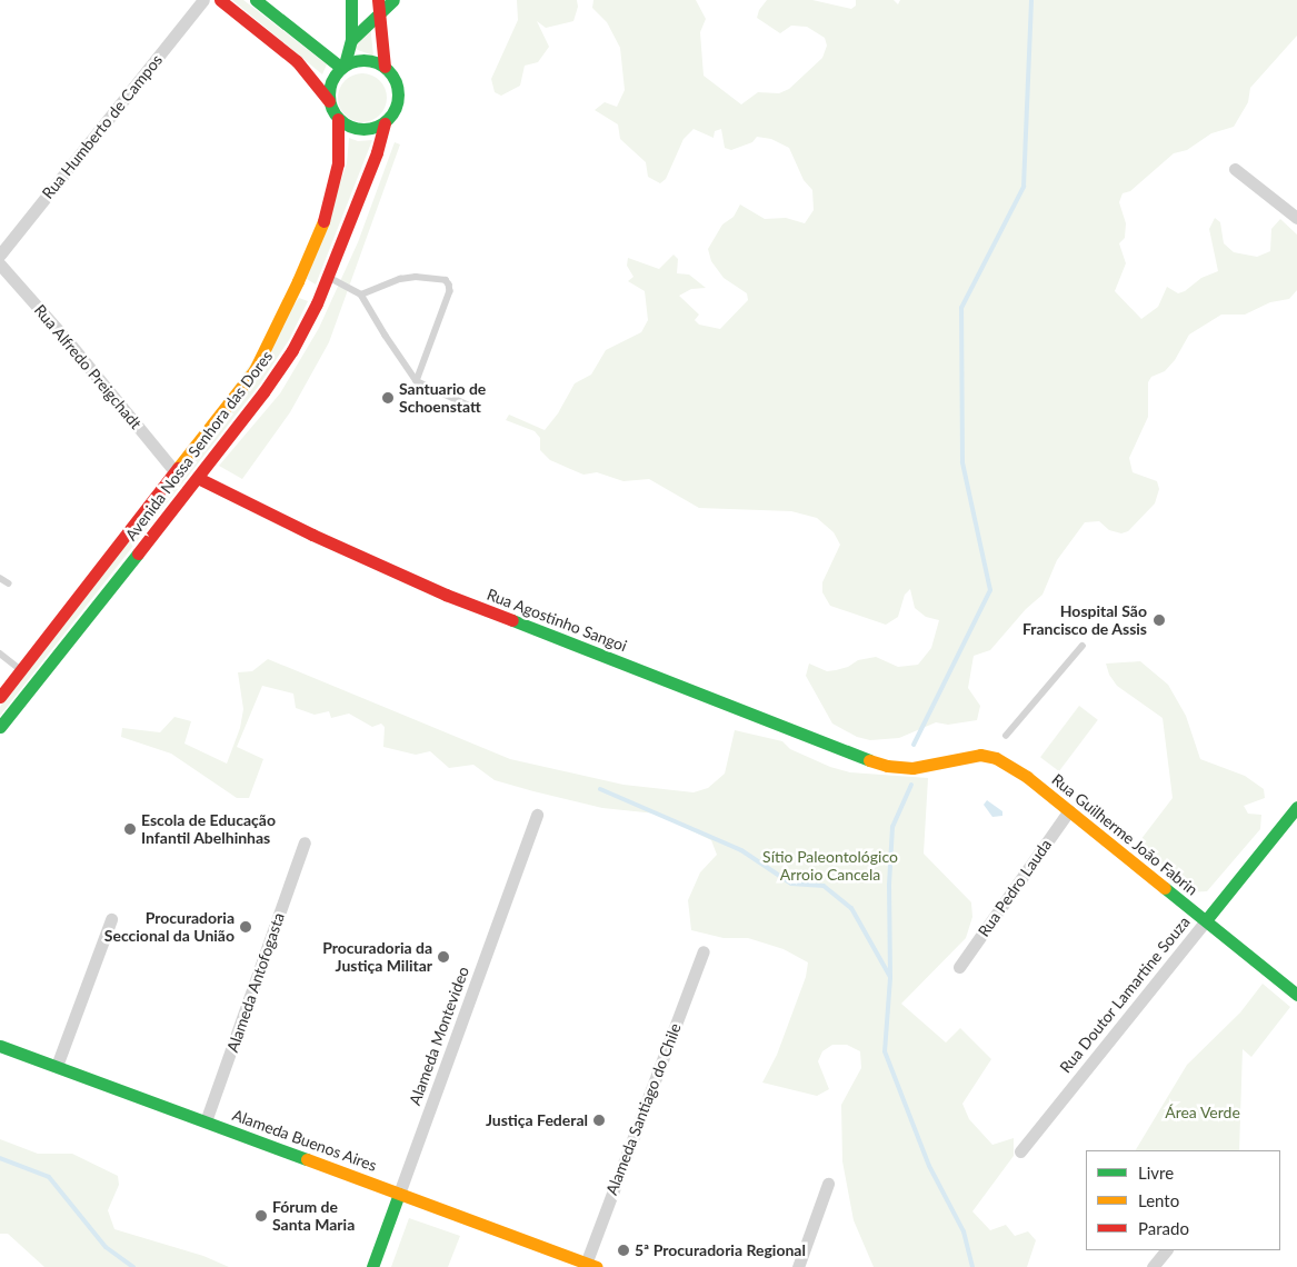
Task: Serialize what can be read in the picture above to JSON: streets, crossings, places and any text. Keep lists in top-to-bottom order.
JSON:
{
  "streets": {
    "street": [
      "Rua Humberto de Campos",
      "Rua Alfredo Preigchadt",
      "Avenida Nossa Senhora das Dores",
      "Rua Agostinho Sangoi",
      "Rua Guilherme João Fabrin",
      "Rua Pedro Lauda",
      "Alameda Antofogasta",
      "Rua Doutor Lamartine Souza",
      "Alameda Montevideo",
      "Alameda Santiago do Chile",
      "Alameda Buenos Aires"
    ]
  },
  "crossings": [
    ["Rua Alfredo Preigchadt", "Avenida Nossa Senhora das Dores"],
    ["Avenida Nossa Senhora das Dores", "Rua Agostinho Sangoi"],
    ["Rua Agostinho Sangoi", "Rua Guilherme João Fabrin"],
    ["Rua Guilherme João Fabrin", "Rua Pedro Lauda"],
    ["Rua Guilherme João Fabrin", "Rua Doutor Lamartine Souza"],
    ["Alameda Antofogasta", "Alameda Buenos Aires"],
    ["Alameda Montevideo", "Alameda Buenos Aires"],
    ["Alameda Santiago do Chile", "Alameda Buenos Aires"]
  ],
  "parks": ["Sítio Paleontológico Arroio Cancela", "Área Verde"],
  "places": [
    "Santuario de Schoenstatt",
    "Hospital São Francisco de Assis",
    "Escola de Educação Infantil Abelhinhas",
    "Procuradoria Seccional da União",
    "Procuradoria da Justiça Militar",
    "Justiça Federal",
    "Fórum de Santa Maria",
    "5ª Procuradoria Regional"
  ],
  "legend": ["Livre", "Lento", "Parado"]
}
